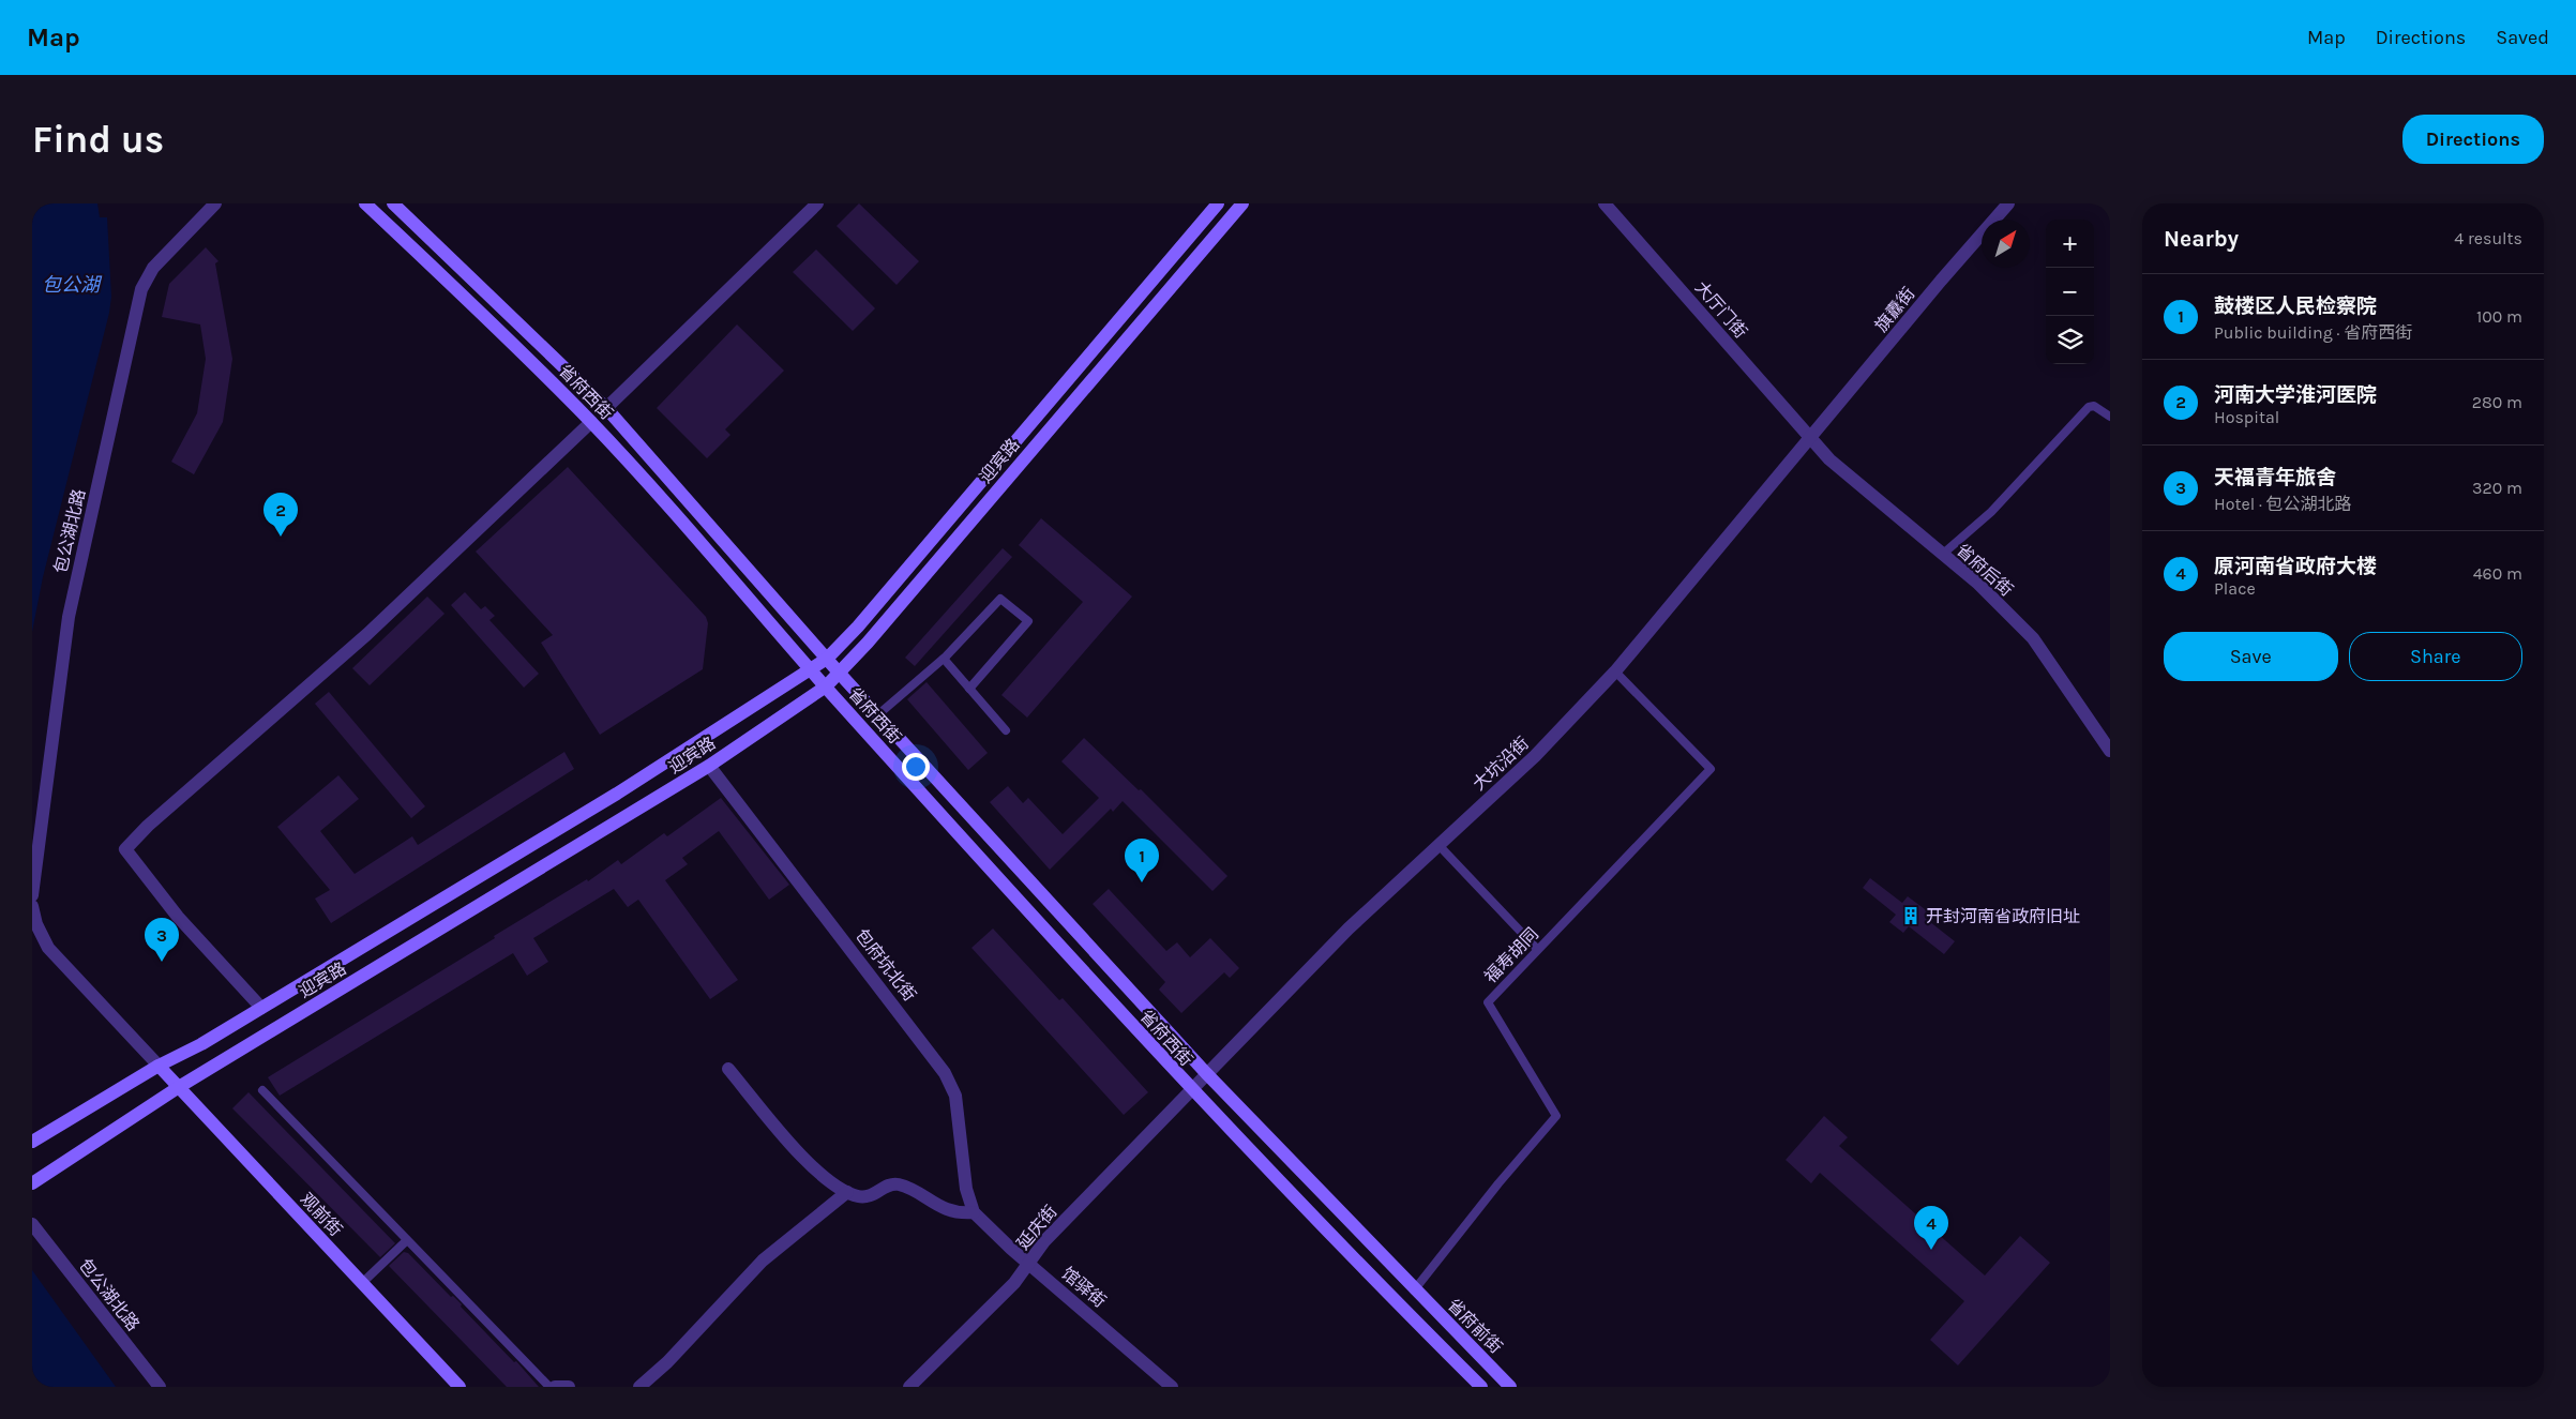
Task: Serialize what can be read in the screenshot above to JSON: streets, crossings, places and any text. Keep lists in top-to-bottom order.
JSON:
{
  "streets": {
    "street": [
      "大厅门街",
      "旗纛街",
      "省府西街",
      "迎宾路",
      "包公湖北路",
      "省府后街",
      "大坑沿街",
      "包府坑北街",
      "观前街",
      "延庆街",
      "馆驿街",
      "省府前街"
    ],
    "lane": ["福寿胡同"]
  },
  "crossings": [
    ["大厅门街", "旗纛街"],
    ["大厅门街", "省府后街"],
    ["大厅门街", "大坑沿街"],
    ["旗纛街", "省府后街"],
    ["旗纛街", "大坑沿街"],
    ["省府西街", "迎宾路"],
    ["省府西街", "大坑沿街"],
    ["省府西街", "福寿胡同"],
    ["省府西街", "延庆街"],
    ["省府西街", "省府前街"],
    ["迎宾路", "包府坑北街"],
    ["迎宾路", "观前街"],
    ["省府后街", "大坑沿街"],
    ["大坑沿街", "福寿胡同"],
    ["大坑沿街", "延庆街"],
    ["福寿胡同", "省府前街"],
    ["包府坑北街", "馆驿街"],
    ["延庆街", "馆驿街"]
  ],
  "water": ["包公湖"],
  "places": {
    "building": ["开封河南省政府旧址"]
  },
  "north": "top right",
  "page": {
    "header": "Map",
    "nav": ["Map", "Directions", "Saved"],
    "buttons": [
      "Directions",
      ["Save", "Share"]
    ],
    "title": "Find us",
    "heading": ["Nearby", "4 results"],
    "map_buttons": ["+", "−"],
    "list": [
      {
        "mark": "1",
        "name": "鼓楼区人民检察院",
        "note": "Public building · 省府西街",
        "value": "100 m"
      },
      {
        "mark": "2",
        "name": "河南大学淮河医院",
        "note": "Hospital",
        "value": "280 m"
      },
      {
        "mark": "3",
        "name": "天福青年旅舍",
        "note": "Hotel · 包公湖北路",
        "value": "320 m"
      },
      {
        "mark": "4",
        "name": "原河南省政府大楼",
        "note": "Place",
        "value": "460 m"
      }
    ],
    "pins": [
      "2",
      "1",
      "3",
      "4"
    ]
  }
}
